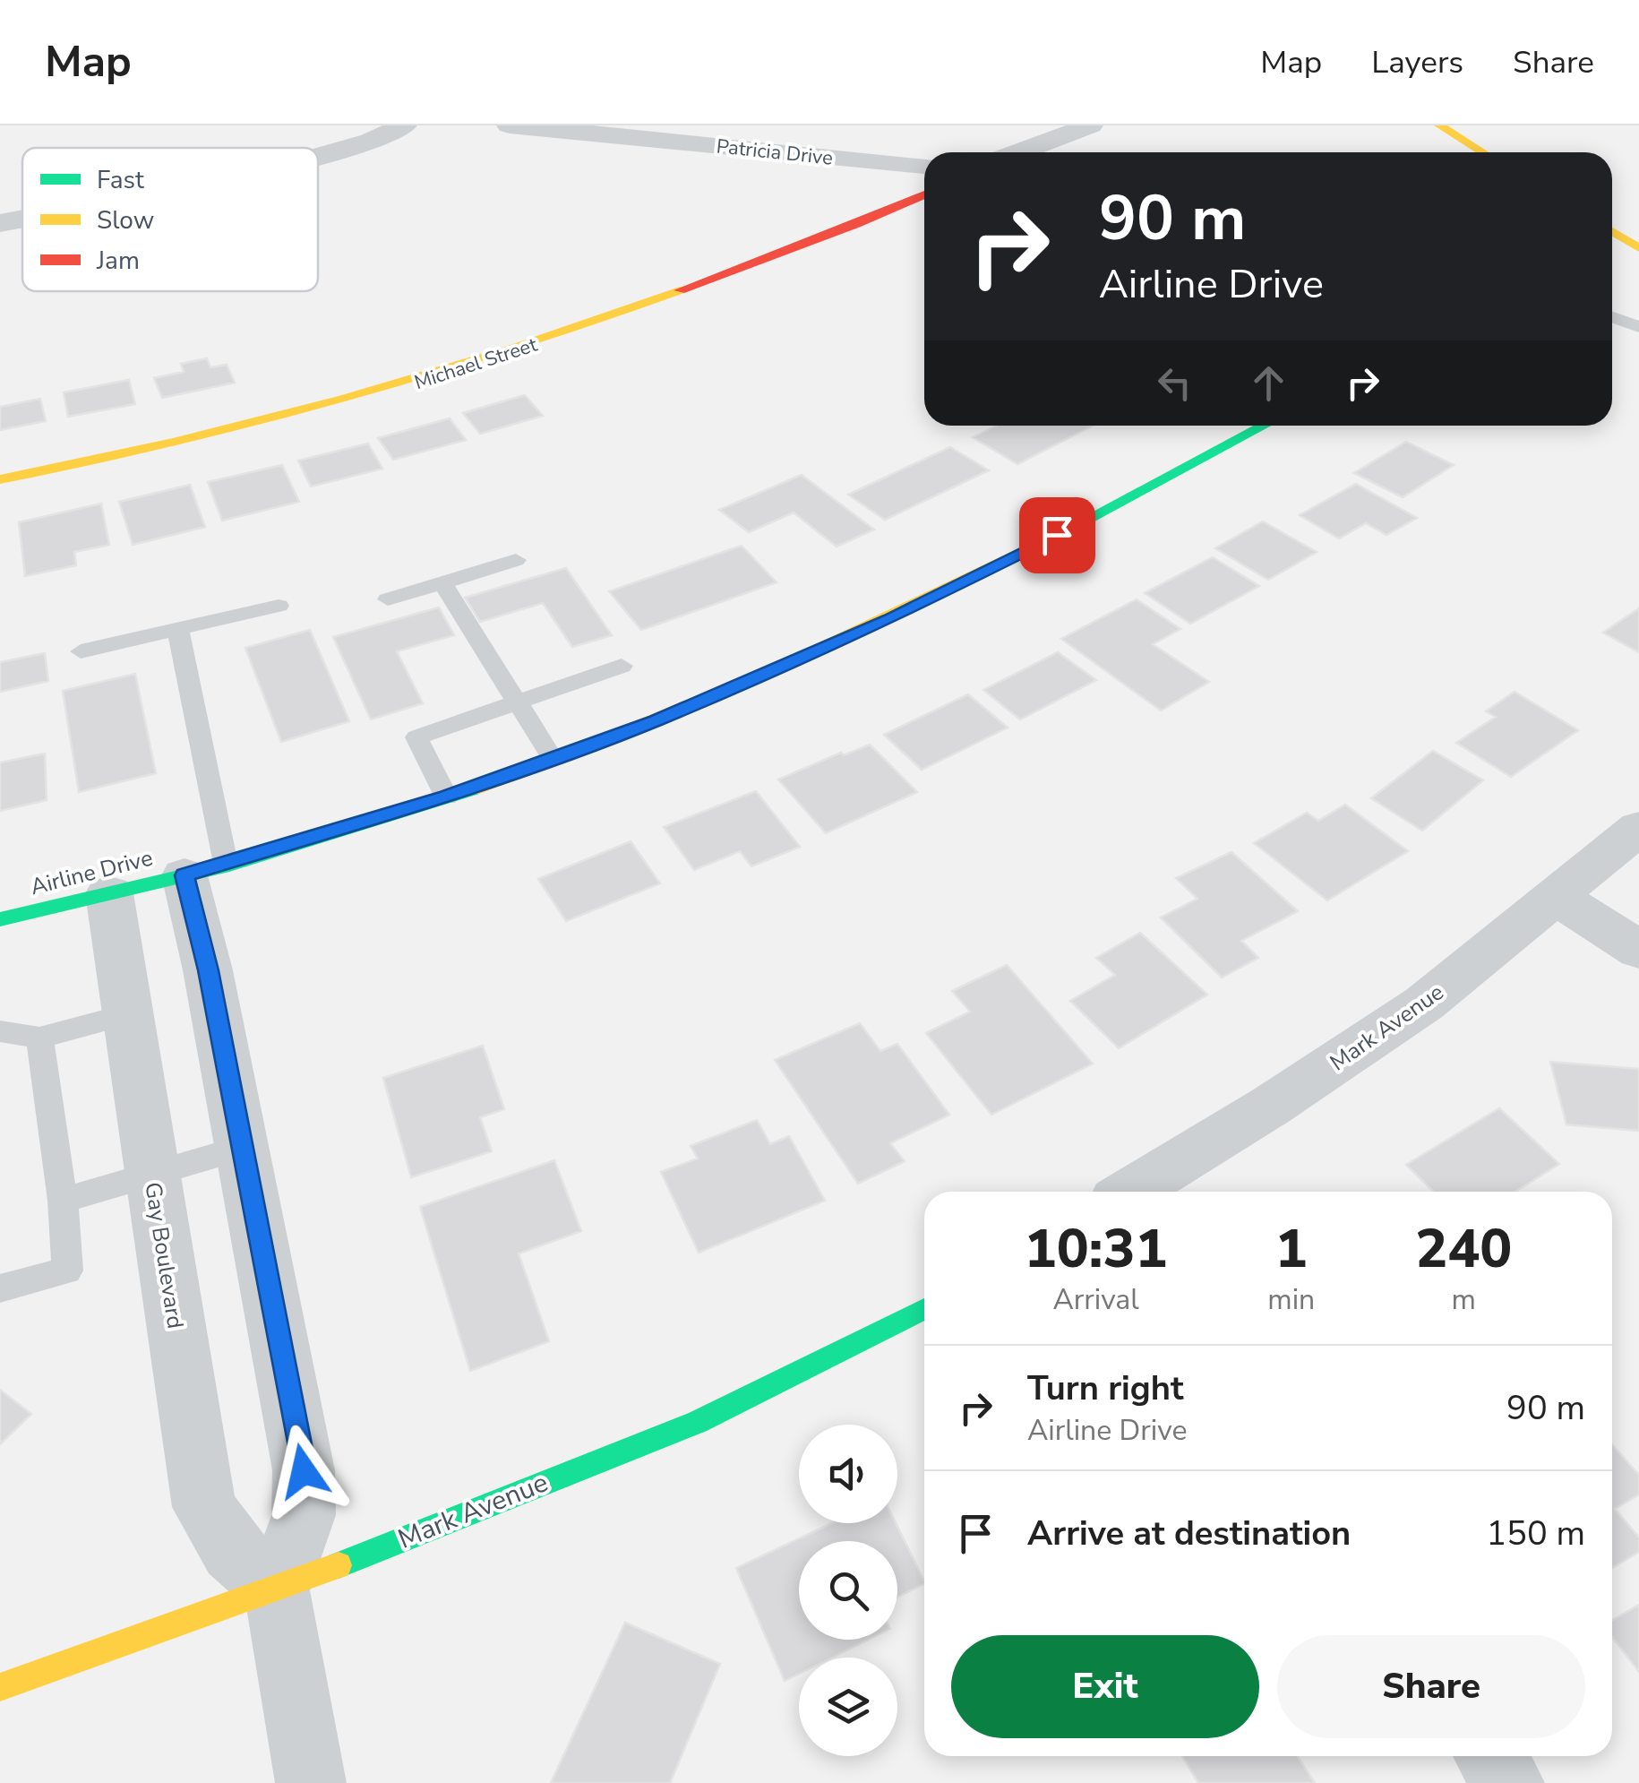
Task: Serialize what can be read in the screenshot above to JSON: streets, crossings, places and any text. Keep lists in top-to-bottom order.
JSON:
{
  "streets": {
    "street": [
      "Patricia Drive",
      "Michael Street",
      "Airline Drive",
      "Mark Avenue",
      "Gay Boulevard"
    ]
  },
  "crossings": [
    ["Airline Drive", "Gay Boulevard"],
    ["Mark Avenue", "Gay Boulevard"]
  ],
  "legend": ["Fast", "Slow", "Jam"],
  "page": {
    "header": "Map",
    "nav": ["Map", "Layers", "Share"],
    "turn": ["90 m", "Airline Drive"],
    "eta": [
      "10:31",
      "Arrival",
      "1",
      "min",
      "240",
      "m"
    ],
    "list": [
      {
        "name": "Turn right",
        "note": "Airline Drive",
        "value": "90 m"
      },
      {
        "name": "Arrive at destination",
        "value": "150 m"
      }
    ],
    "buttons": ["Exit", "Share"]
  }
}
